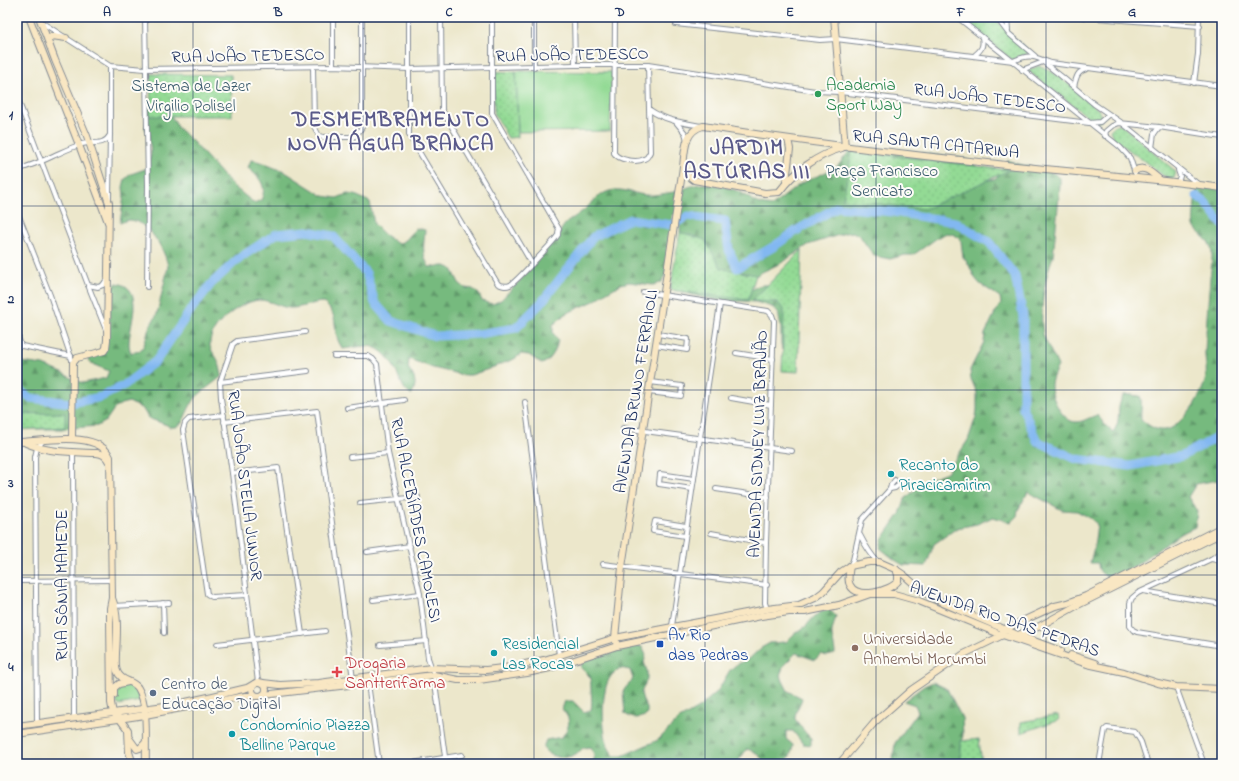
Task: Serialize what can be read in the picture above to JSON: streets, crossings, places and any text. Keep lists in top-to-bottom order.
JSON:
{
  "streets": {
    "street": [
      "RUA JOÃO TEDESCO",
      "RUA SANTA CATARINA",
      "AVENIDA BRUNO FERRAIOLI",
      "AVENIDA SIDNEY LUIZ BRAJÃO",
      "RUA JOÃO STELLA JUNIOR",
      "RUA ALCEBÍADES CAMOLESI",
      "RUA SÔNIA MAMEDE",
      "AVENIDA RIO DAS PEDRAS"
    ]
  },
  "crossings": [
    ["AVENIDA BRUNO FERRAIOLI", "AVENIDA SIDNEY LUIZ BRAJÃO"],
    ["AVENIDA BRUNO FERRAIOLI", "AVENIDA RIO DAS PEDRAS"],
    ["AVENIDA SIDNEY LUIZ BRAJÃO", "AVENIDA RIO DAS PEDRAS"],
    ["RUA JOÃO STELLA JUNIOR", "AVENIDA RIO DAS PEDRAS"],
    ["RUA ALCEBÍADES CAMOLESI", "AVENIDA RIO DAS PEDRAS"],
    ["RUA SÔNIA MAMEDE", "AVENIDA RIO DAS PEDRAS"]
  ],
  "districts": ["DESMEMBRAMENTO NOVA ÁGUA BRANCA", "JARDIM ASTÚRIAS III"],
  "parks": ["Sistema de Lazer Virgilio Polisel", "Praça Francisco Senicato"],
  "places": {
    "other": [
      "Academia Sport Way",
      "Recanto do Piracicamirim",
      "Universidade Anhembi Morumbi",
      "Residencial Las Rocas",
      "Centro de Educação Digital",
      "Condomínio Piazza Belline Parque"
    ],
    "transit": ["Av Rio das Pedras"],
    "health": ["Drogaria Santterifarma"]
  },
  "grid": {
    "columns": [
      "A",
      "B",
      "C",
      "D",
      "E",
      "F",
      "G"
    ],
    "rows": [
      "1",
      "2",
      "3",
      "4"
    ]
  }
}
